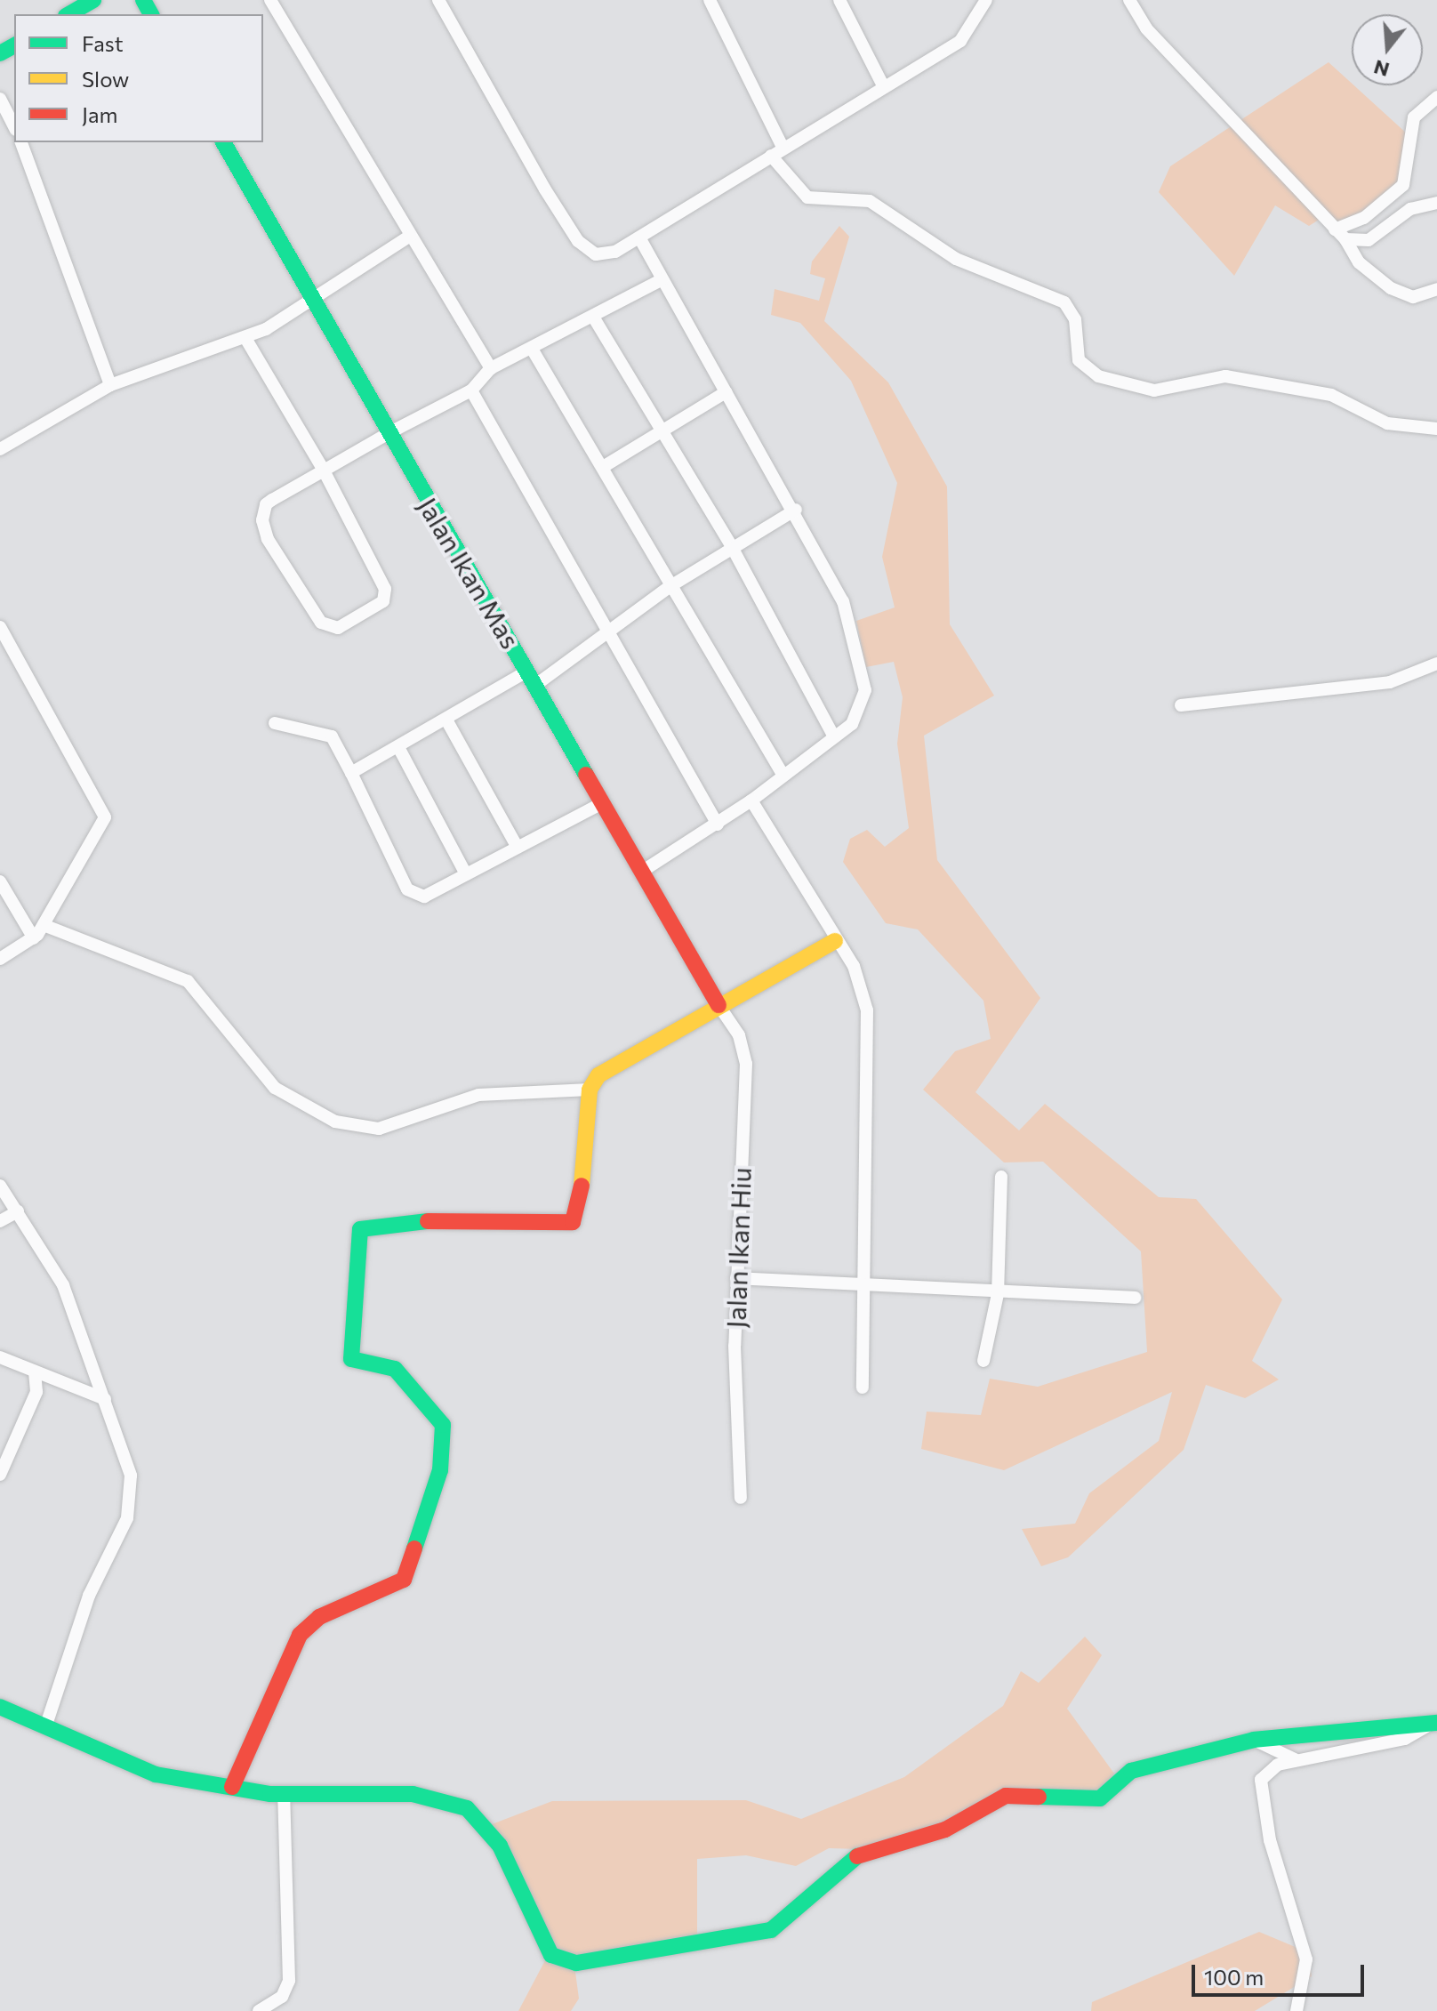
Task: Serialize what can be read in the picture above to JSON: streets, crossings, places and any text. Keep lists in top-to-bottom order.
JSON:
{
  "streets": {
    "street": ["Jalan Ikan Mas", "Jalan Ikan Hiu"]
  },
  "crossings": [
    ["Jalan Ikan Mas", "Jalan Ikan Hiu"]
  ],
  "legend": ["Fast", "Slow", "Jam"],
  "scale_bar": "100 m",
  "north": "bottom"
}
